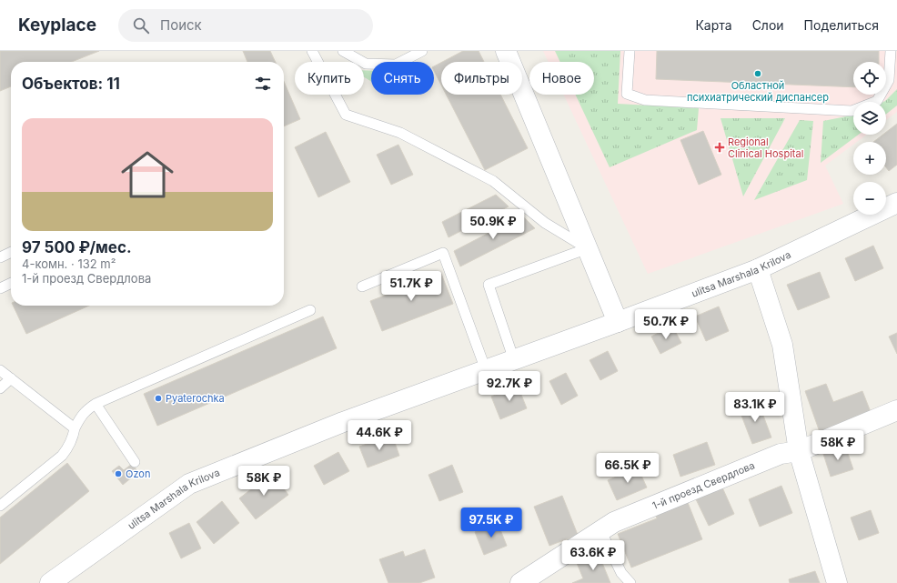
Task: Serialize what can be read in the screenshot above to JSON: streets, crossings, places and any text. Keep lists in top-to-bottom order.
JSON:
{
  "streets": {
    "street": ["ulitsa Marshala Krilova", "1-й проезд Свердлова"]
  },
  "places": {
    "other": ["Областной психиатрический диспансер", "Pyaterochka", "Ozon"],
    "health": ["Regional Clinical Hospital"]
  },
  "page": {
    "header": "Keyplace",
    "search": "Поиск",
    "nav": ["Карта", "Слои", "Поделиться"],
    "map_buttons": ["+", "−"],
    "chip": [
      "Купить",
      "Снять",
      "Фильтры",
      "Новое"
    ],
    "heading": "Объектов: 11",
    "list": [
      {
        "name": "97 500 ₽/мес.",
        "note": "4-комн. · 132 m² · 1-й проезд Свердлова"
      }
    ],
    "price": [
      "50.9K ₽",
      "51.7K ₽",
      "50.7K ₽",
      "92.7K ₽",
      "83.1K ₽",
      "44.6K ₽",
      "58K ₽",
      "66.5K ₽",
      "58K ₽",
      "97.5K ₽",
      "63.6K ₽"
    ]
  }
}
